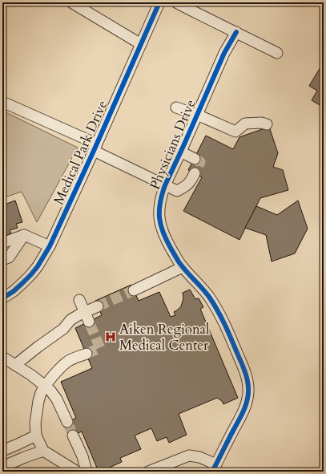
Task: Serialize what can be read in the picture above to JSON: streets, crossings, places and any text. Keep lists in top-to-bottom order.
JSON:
{
  "streets": {
    "street": ["Physicians Drive", "Medical Park Drive"]
  },
  "places": {
    "hospital": ["Aiken Regional Medical Center"]
  }
}
